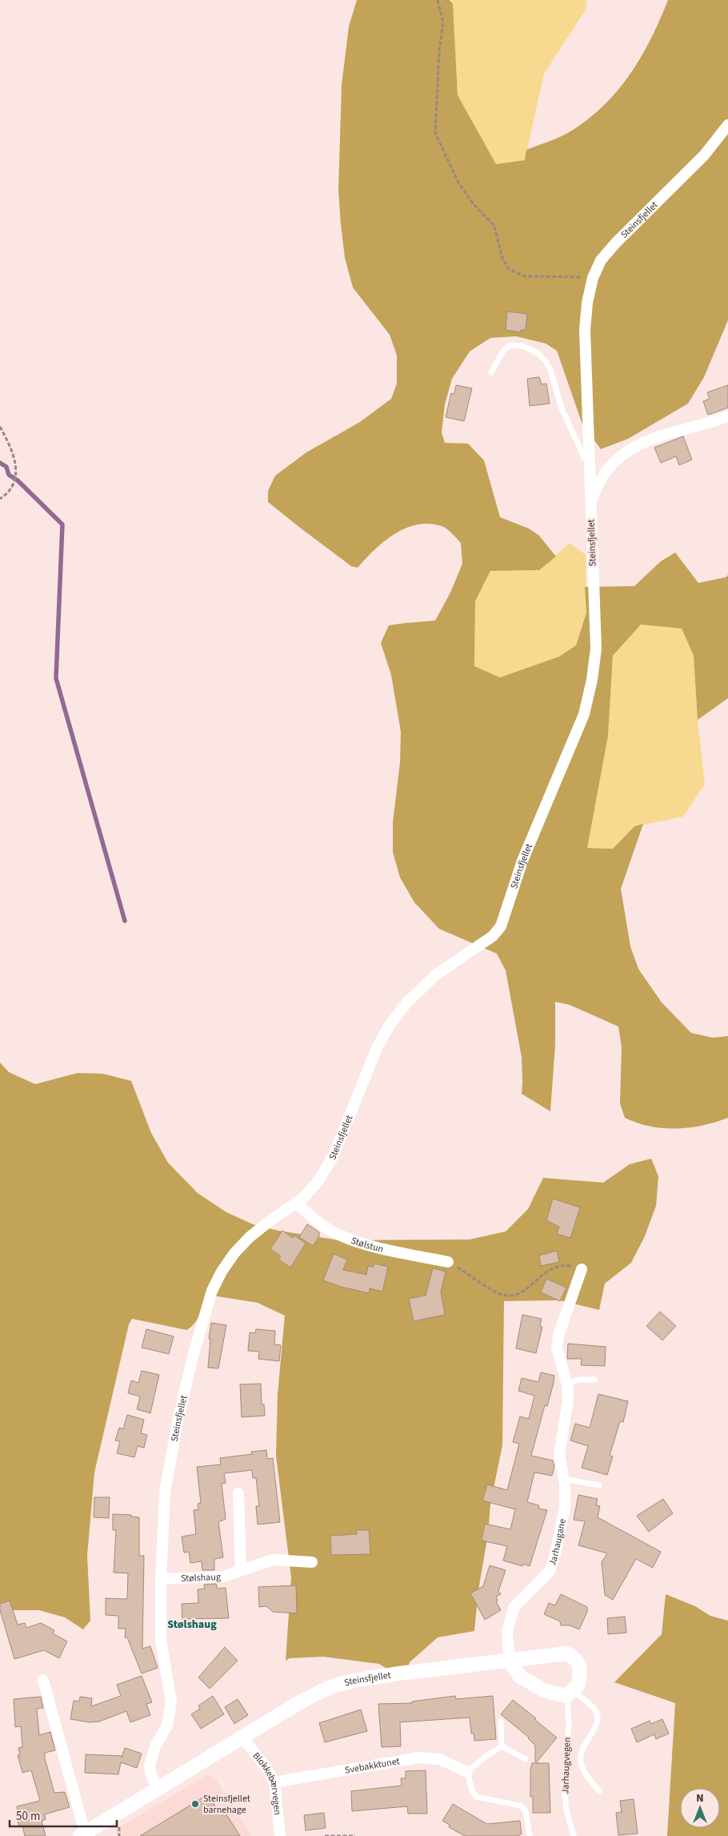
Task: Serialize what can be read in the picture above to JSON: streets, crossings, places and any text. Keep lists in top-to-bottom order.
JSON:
{
  "streets": {
    "street": [
      "Steinsfjellet",
      "Stølstun",
      "Jarhaugane",
      "Stølshaug",
      "Svebakktunet",
      "Blokkebærvegen"
    ],
    "lane": ["Jarhaugvegen"]
  },
  "crossings": [
    ["Steinsfjellet", "Stølstun"],
    ["Steinsfjellet", "Jarhaugane"],
    ["Steinsfjellet", "Stølshaug"],
    ["Steinsfjellet", "Jarhaugvegen"],
    ["Steinsfjellet", "Blokkebærvegen"],
    ["Svebakktunet", "Blokkebærvegen"]
  ],
  "districts": ["Stølshaug"],
  "places": ["Steinsfjellet barnehage"],
  "scale_bar": "50 m",
  "north": "top"
}
